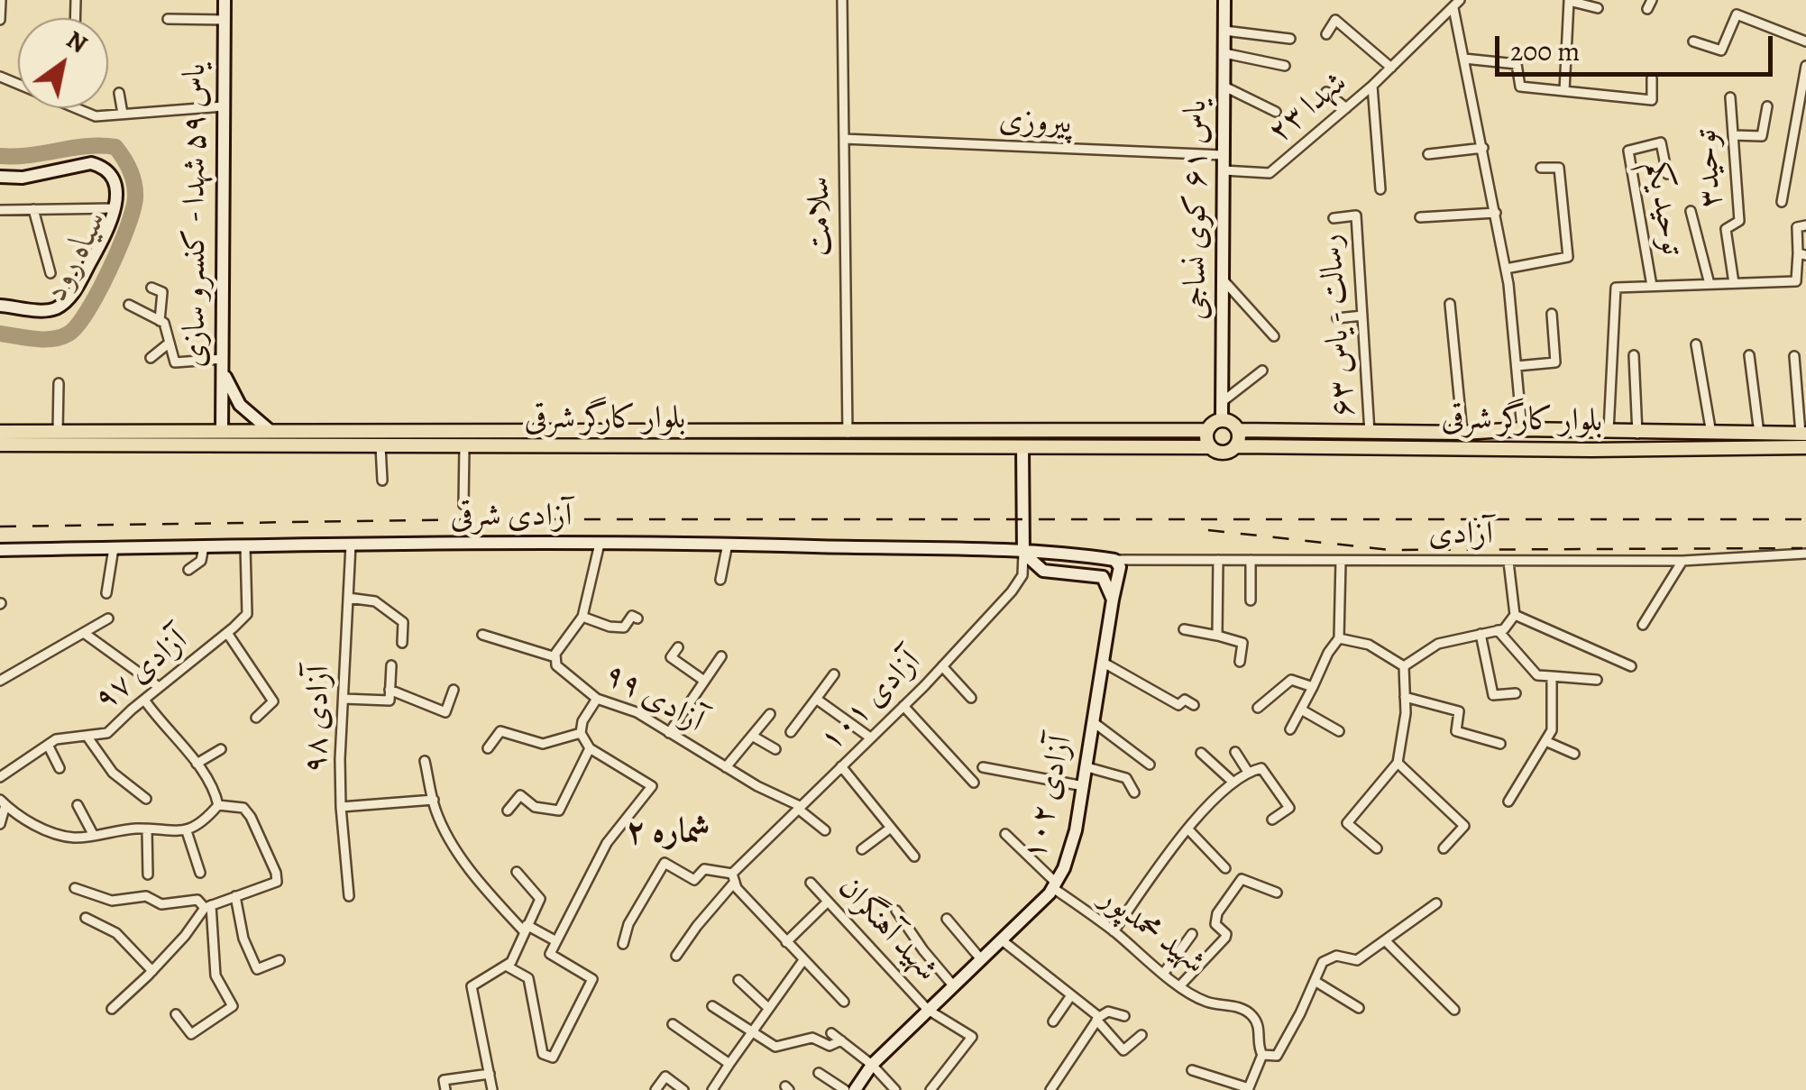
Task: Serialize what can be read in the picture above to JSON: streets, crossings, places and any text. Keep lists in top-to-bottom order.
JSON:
{
  "streets": {
    "main road": ["بلوار کارگر شرقی"],
    "street": [
      "شهدا ۲۳",
      "پیروزی",
      "توحید۳",
      "توحید یکم",
      "یاس ۶۱ کوی نساجی",
      "یاس ۵۹ شهدا - کنسرو سازی",
      "سلامت",
      "رسالت - یاس ۶۳",
      "آزادی شرقی",
      "آزادی",
      "آزادی ۹۷",
      "آزادی ٩٩",
      "آزادی ۱۰۱",
      "آزادی ۹۸",
      "آزادی ۱۰۲",
      "شهید آهنگران",
      "شهید محمدپور"
    ]
  },
  "crossings": [
    ["شهدا ۲۳", "یاس ۶۱ کوی نساجی"],
    ["پیروزی", "یاس ۶۱ کوی نساجی"],
    ["پیروزی", "سلامت"],
    ["یاس ۶۱ کوی نساجی", "بلوار کارگر شرقی"],
    ["یاس ۵۹ شهدا - کنسرو سازی", "بلوار کارگر شرقی"],
    ["سلامت", "بلوار کارگر شرقی"],
    ["رسالت - یاس ۶۳", "بلوار کارگر شرقی"],
    ["آزادی شرقی", "آزادی"],
    ["آزادی شرقی", "آزادی ۹۷"],
    ["آزادی شرقی", "آزادی ۱۰۱"],
    ["آزادی شرقی", "آزادی ۹۸"],
    ["آزادی", "آزادی ۱۰۱"],
    ["آزادی ٩٩", "آزادی ۱۰۱"],
    ["آزادی ۱۰۲", "شهید آهنگران"],
    ["آزادی ۱۰۲", "شهید محمدپور"]
  ],
  "districts": ["شماره ۲"],
  "water": ["سیاه رود"],
  "scale_bar": "200 m",
  "north": "top right"
}
